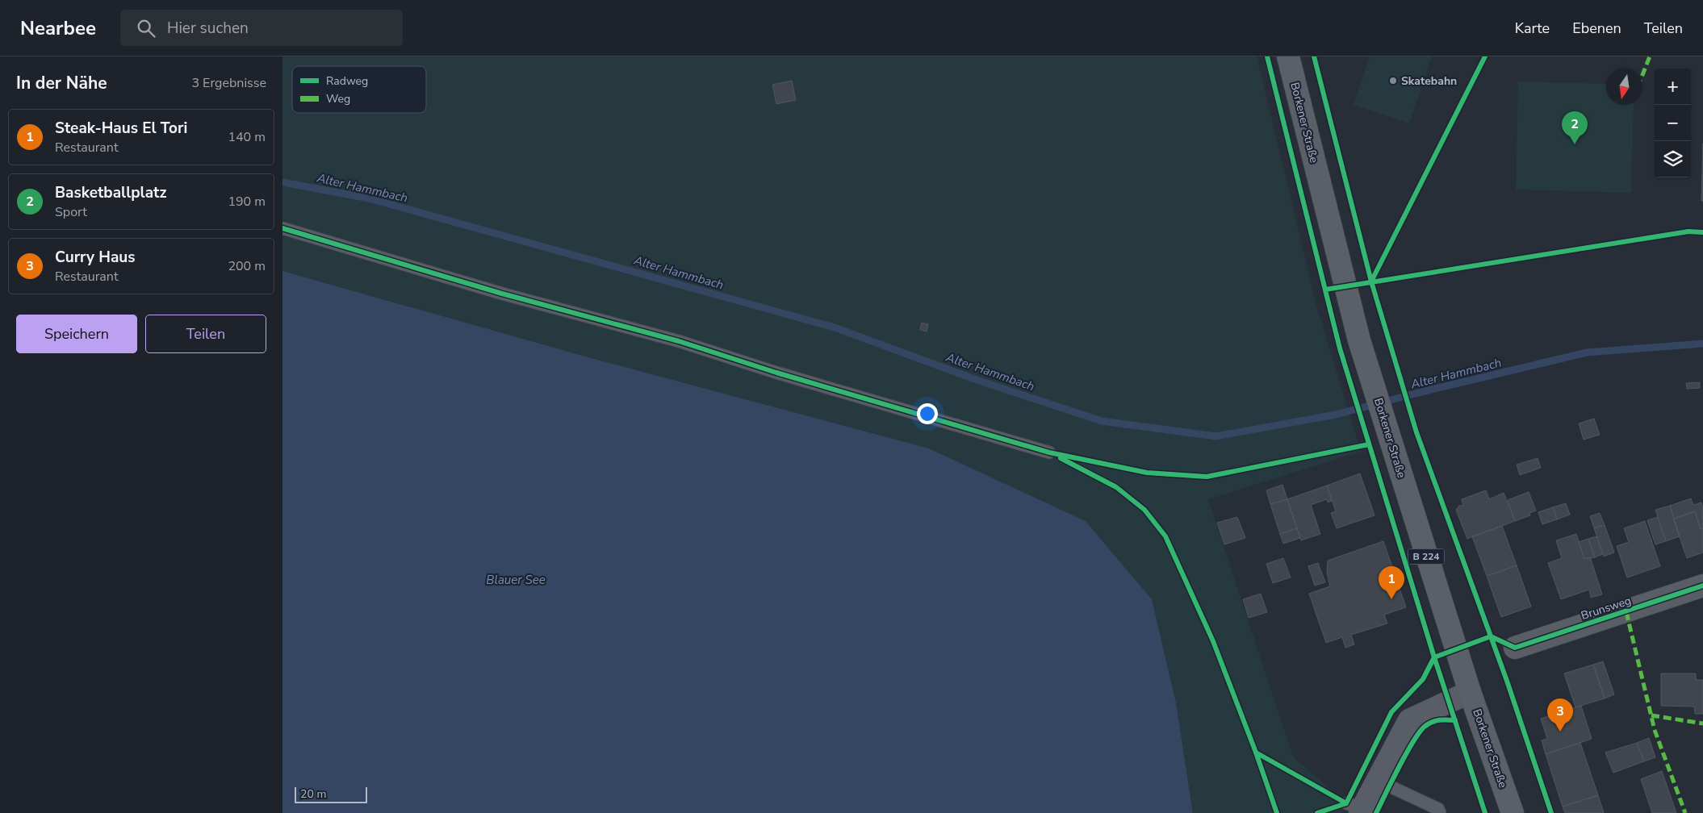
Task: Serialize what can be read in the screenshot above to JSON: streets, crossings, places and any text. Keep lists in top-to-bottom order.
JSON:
{
  "streets": {
    "main road": ["Borkener Straße", "B 224"],
    "street": ["Brunsweg"]
  },
  "water": ["Alter Hammbach", "Blauer See"],
  "places": ["Skatebahn"],
  "legend": ["Radweg", "Weg"],
  "scale_bar": "20 m",
  "north": "bottom",
  "page": {
    "header": "Nearbee",
    "search": "Hier suchen",
    "nav": ["Karte", "Ebenen", "Teilen"],
    "heading": ["In der Nähe", "3 Ergebnisse"],
    "map_buttons": ["+", "−"],
    "list": [
      {
        "mark": "1",
        "name": "Steak-Haus El Tori",
        "note": "Restaurant",
        "value": "140 m"
      },
      {
        "mark": "2",
        "name": "Basketballplatz",
        "note": "Sport",
        "value": "190 m"
      },
      {
        "mark": "3",
        "name": "Curry Haus",
        "note": "Restaurant",
        "value": "200 m"
      }
    ],
    "pins": ["2", "1", "3"],
    "buttons": ["Speichern", "Teilen"],
    "scale": "20 m"
  }
}
